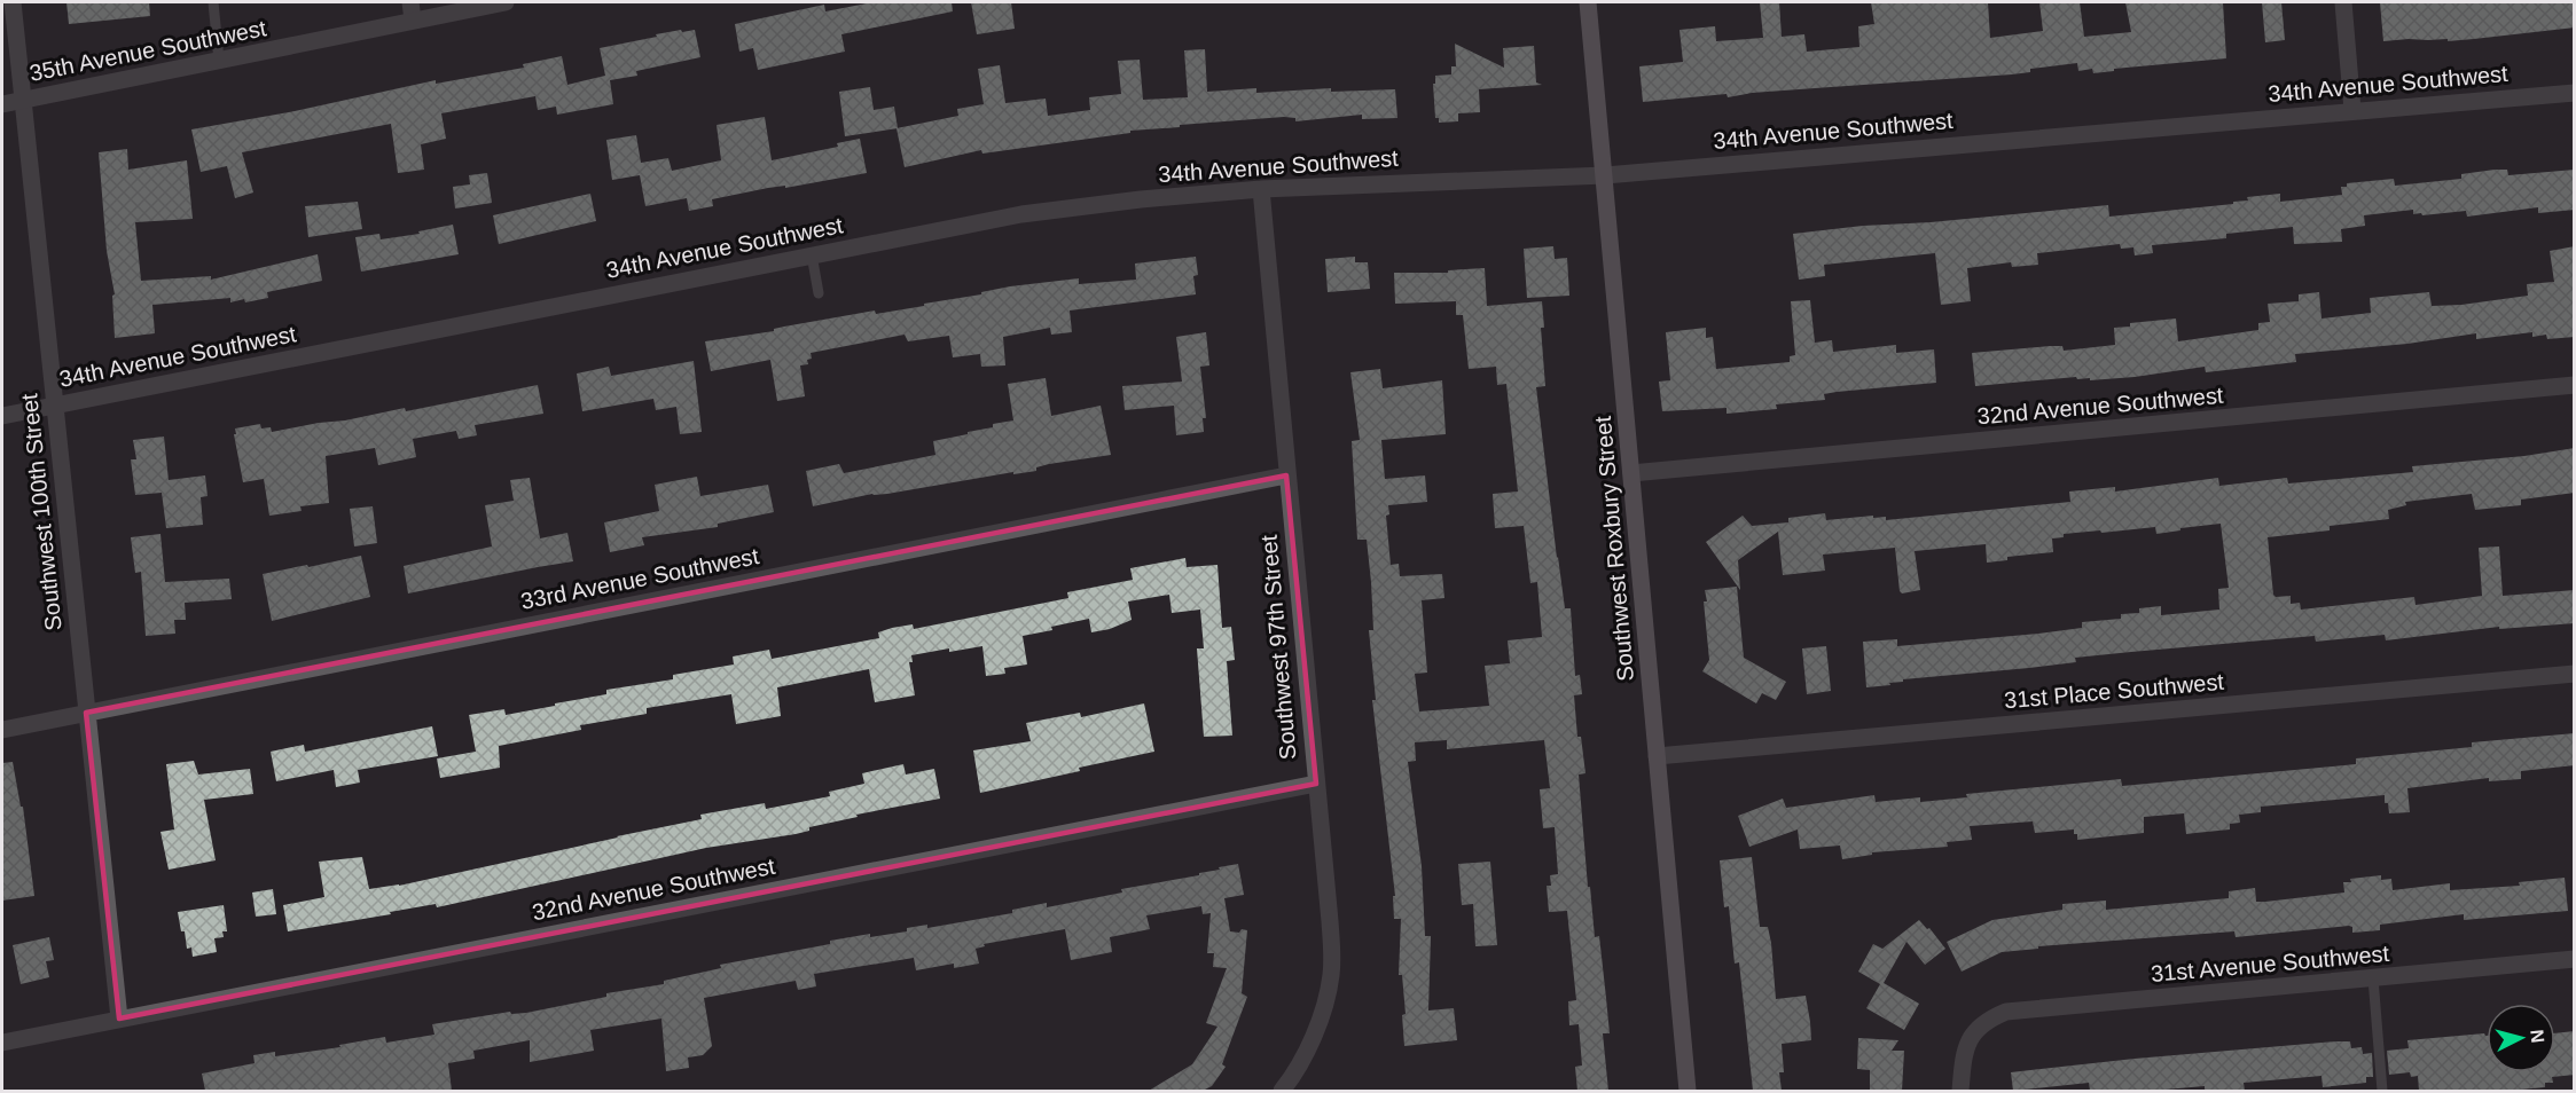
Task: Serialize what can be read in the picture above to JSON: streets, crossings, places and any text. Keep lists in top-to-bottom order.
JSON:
{
  "streets": {
    "main road": ["Southwest Roxbury Street"],
    "street": [
      "35th Avenue Southwest",
      "34th Avenue Southwest",
      "32nd Avenue Southwest",
      "Southwest 100th Street",
      "33rd Avenue Southwest",
      "Southwest 97th Street",
      "31st Place Southwest",
      "31st Avenue Southwest"
    ]
  },
  "crossings": [
    ["35th Avenue Southwest", "Southwest 100th Street"],
    ["34th Avenue Southwest", "Southwest 100th Street"],
    ["34th Avenue Southwest", "Southwest Roxbury Street"],
    ["34th Avenue Southwest", "Southwest 97th Street"],
    ["32nd Avenue Southwest", "Southwest 100th Street"],
    ["32nd Avenue Southwest", "Southwest Roxbury Street"],
    ["32nd Avenue Southwest", "Southwest 97th Street"],
    ["Southwest 100th Street", "33rd Avenue Southwest"],
    ["Southwest Roxbury Street", "31st Place Southwest"],
    ["33rd Avenue Southwest", "Southwest 97th Street"]
  ],
  "north": "right"
}
